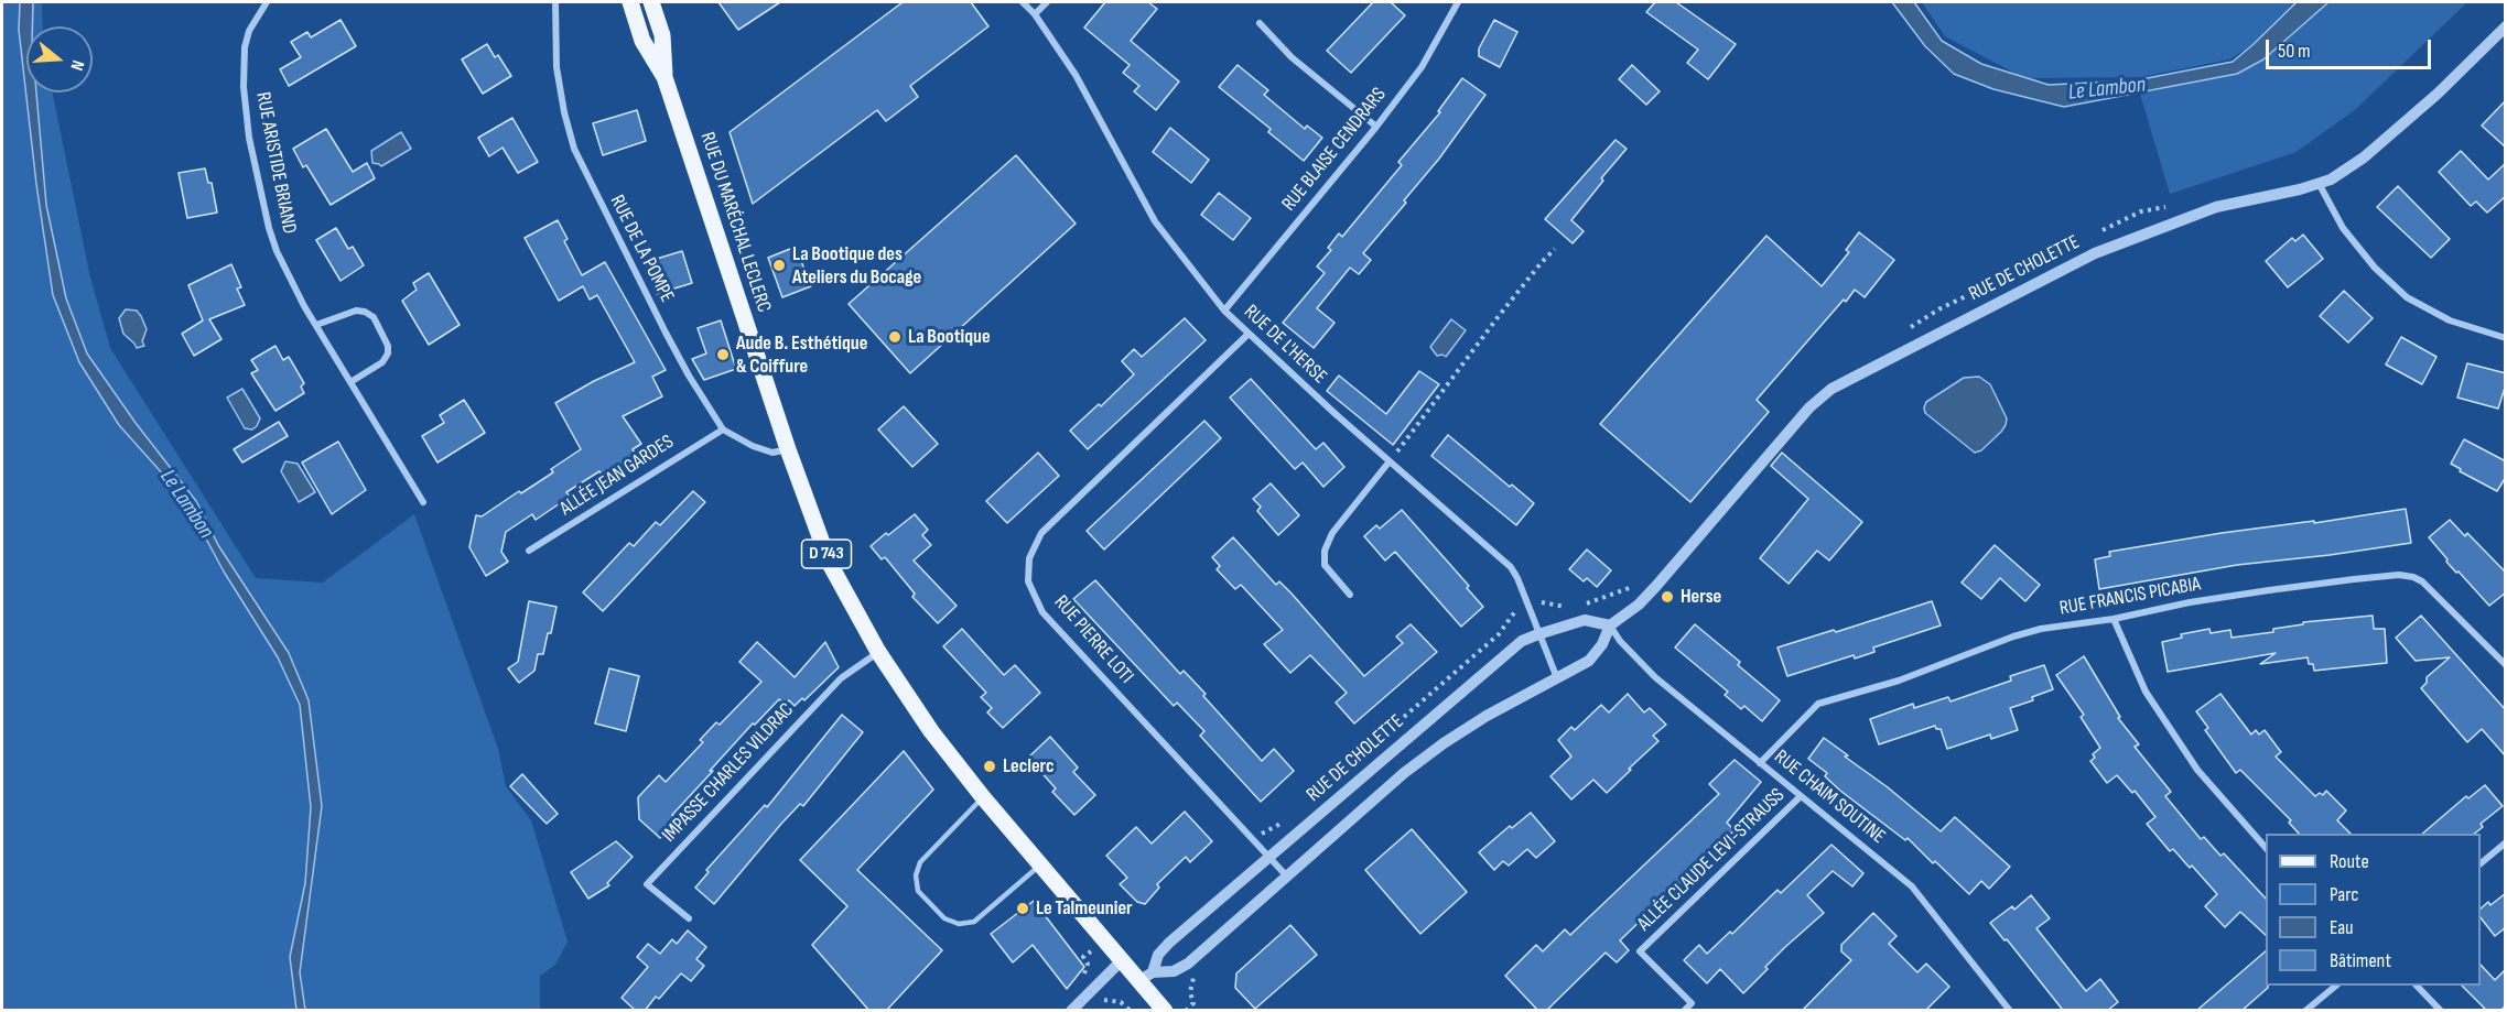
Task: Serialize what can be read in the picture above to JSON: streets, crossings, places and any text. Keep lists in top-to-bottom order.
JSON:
{
  "streets": {
    "main road": ["RUE DU MARÉCHAL LECLERC", "D 743"],
    "street": [
      "RUE BLAISE CENDRARS",
      "RUE ARISTIDE BRIAND",
      "RUE DE LA POMPE",
      "RUE DE CHOLETTE",
      "RUE DE L'HERSE",
      "ALLÉE JEAN GARDES",
      "RUE FRANCIS PICABIA",
      "RUE PIERRE LOTI",
      "IMPASSE CHARLES VILDRAC",
      "RUE CHAIM SOUTINE",
      "ALLÉE CLAUDE LEVI-STRAUSS"
    ]
  },
  "crossings": [
    ["RUE BLAISE CENDRARS", "RUE DE L'HERSE"],
    ["RUE DU MARÉCHAL LECLERC", "RUE DE LA POMPE"],
    ["RUE DU MARÉCHAL LECLERC", "RUE DE CHOLETTE"],
    ["RUE DU MARÉCHAL LECLERC", "IMPASSE CHARLES VILDRAC"],
    ["RUE DE LA POMPE", "ALLÉE JEAN GARDES"],
    ["RUE DE CHOLETTE", "RUE DE L'HERSE"],
    ["RUE DE CHOLETTE", "RUE PIERRE LOTI"],
    ["RUE DE CHOLETTE", "RUE CHAIM SOUTINE"],
    ["RUE DE L'HERSE", "RUE PIERRE LOTI"],
    ["RUE FRANCIS PICABIA", "RUE CHAIM SOUTINE"],
    ["RUE CHAIM SOUTINE", "ALLÉE CLAUDE LEVI-STRAUSS"]
  ],
  "water": ["Le Lambon"],
  "places": [
    "La Bootique des Ateliers du Bocage",
    "La Bootique",
    "Aude B. Esthétique & Coiffure",
    "Herse",
    "Leclerc",
    "Le Talmeunier"
  ],
  "legend": [
    "Route",
    "Parc",
    "Eau",
    "Bâtiment"
  ],
  "scale_bar": "50 m",
  "north": "right"
}
